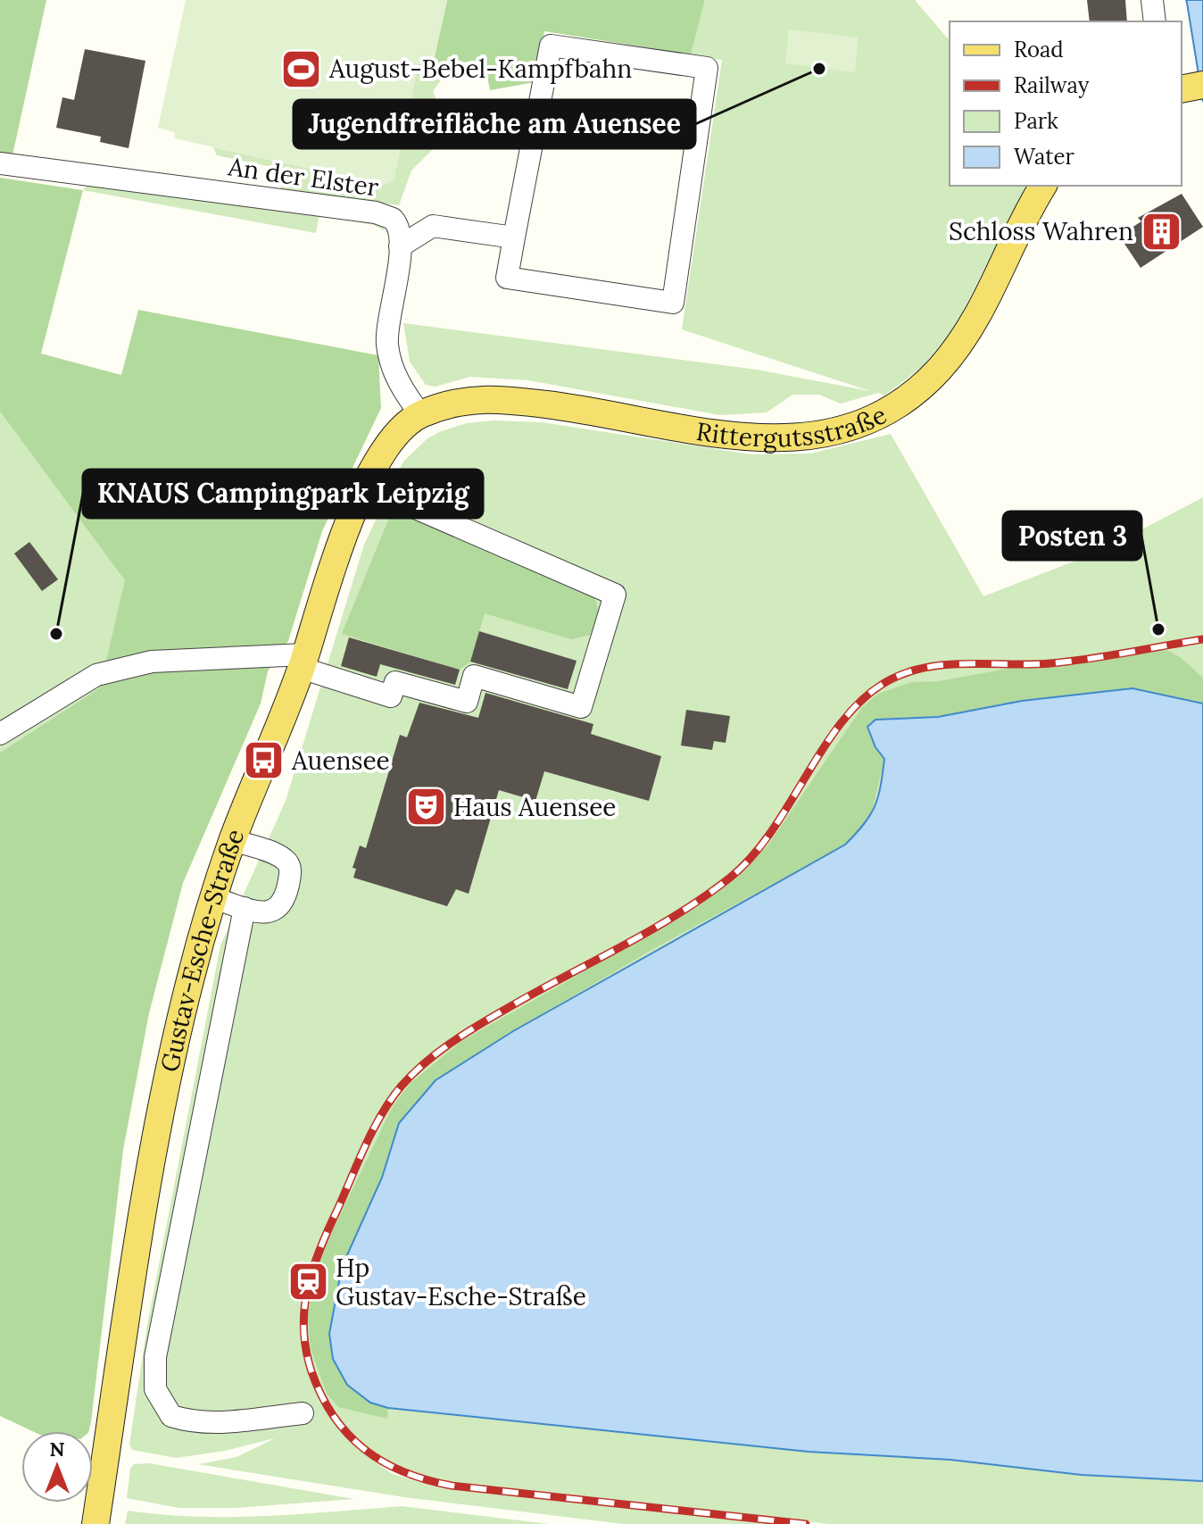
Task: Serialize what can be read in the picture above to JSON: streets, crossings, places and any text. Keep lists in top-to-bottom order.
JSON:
{
  "streets": {
    "main road": ["Rittergutsstraße", "Gustav-Esche-Straße"],
    "street": ["An der Elster"]
  },
  "crossings": [
    ["Rittergutsstraße", "Gustav-Esche-Straße"]
  ],
  "places": {
    "sports": ["August-Bebel-Kampfbahn"],
    "other": ["Jugendfreifläche am Auensee", "Posten 3", "KNAUS Campingpark Leipzig"],
    "building": ["Schloss Wahren"],
    "bus stop": ["Auensee"],
    "theatre": ["Haus Auensee"],
    "station": ["Hp Gustav-Esche-Straße"]
  },
  "legend": [
    "Road",
    "Railway",
    "Park",
    "Water"
  ],
  "north": "top"
}
